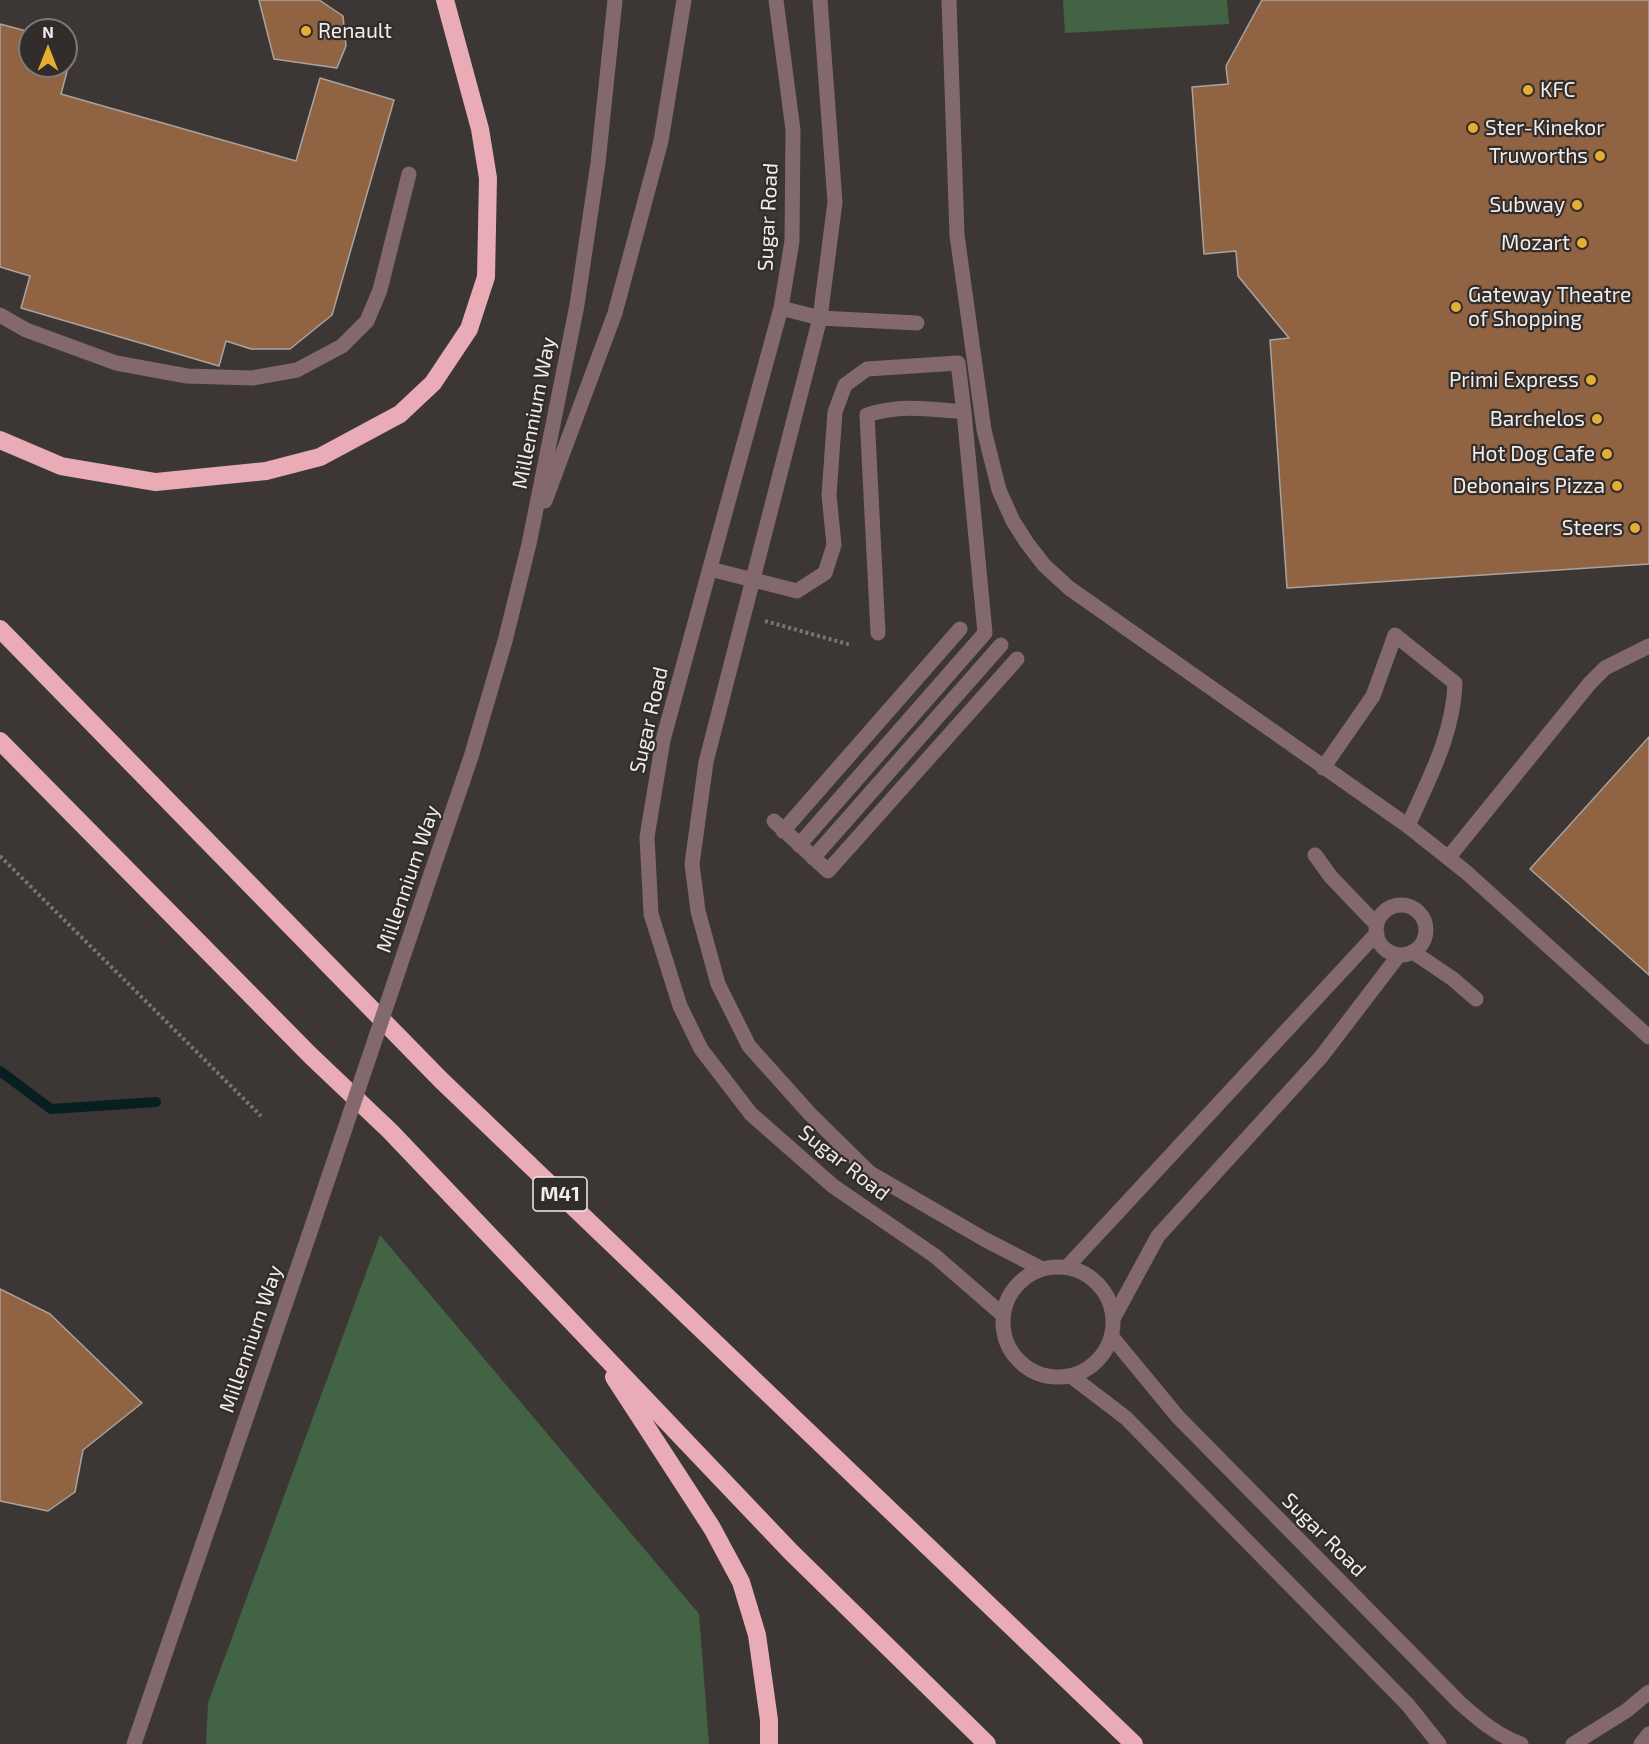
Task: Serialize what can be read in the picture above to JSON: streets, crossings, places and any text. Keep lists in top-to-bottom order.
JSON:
{
  "streets": {
    "highway": ["M41"],
    "street": ["Sugar Road", "Millennium Way"]
  },
  "places": [
    "Renault",
    "KFC",
    "Ster-Kinekor",
    "Truworths",
    "Subway",
    "Mozart",
    "Gateway Theatre of Shopping",
    "Primi Express",
    "Barchelos",
    "Hot Dog Cafe",
    "Debonairs Pizza",
    "Steers"
  ],
  "north": "top"
}
